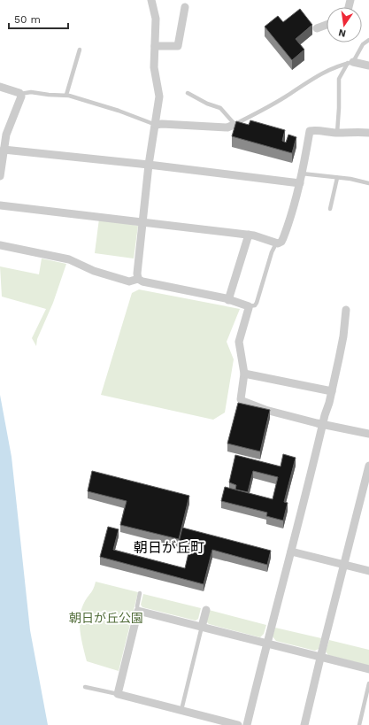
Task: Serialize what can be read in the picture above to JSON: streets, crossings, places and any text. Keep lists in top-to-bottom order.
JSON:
{
  "districts": ["朝日が丘町"],
  "parks": ["朝日が丘公園"],
  "scale_bar": "50 m",
  "north": "bottom"
}
